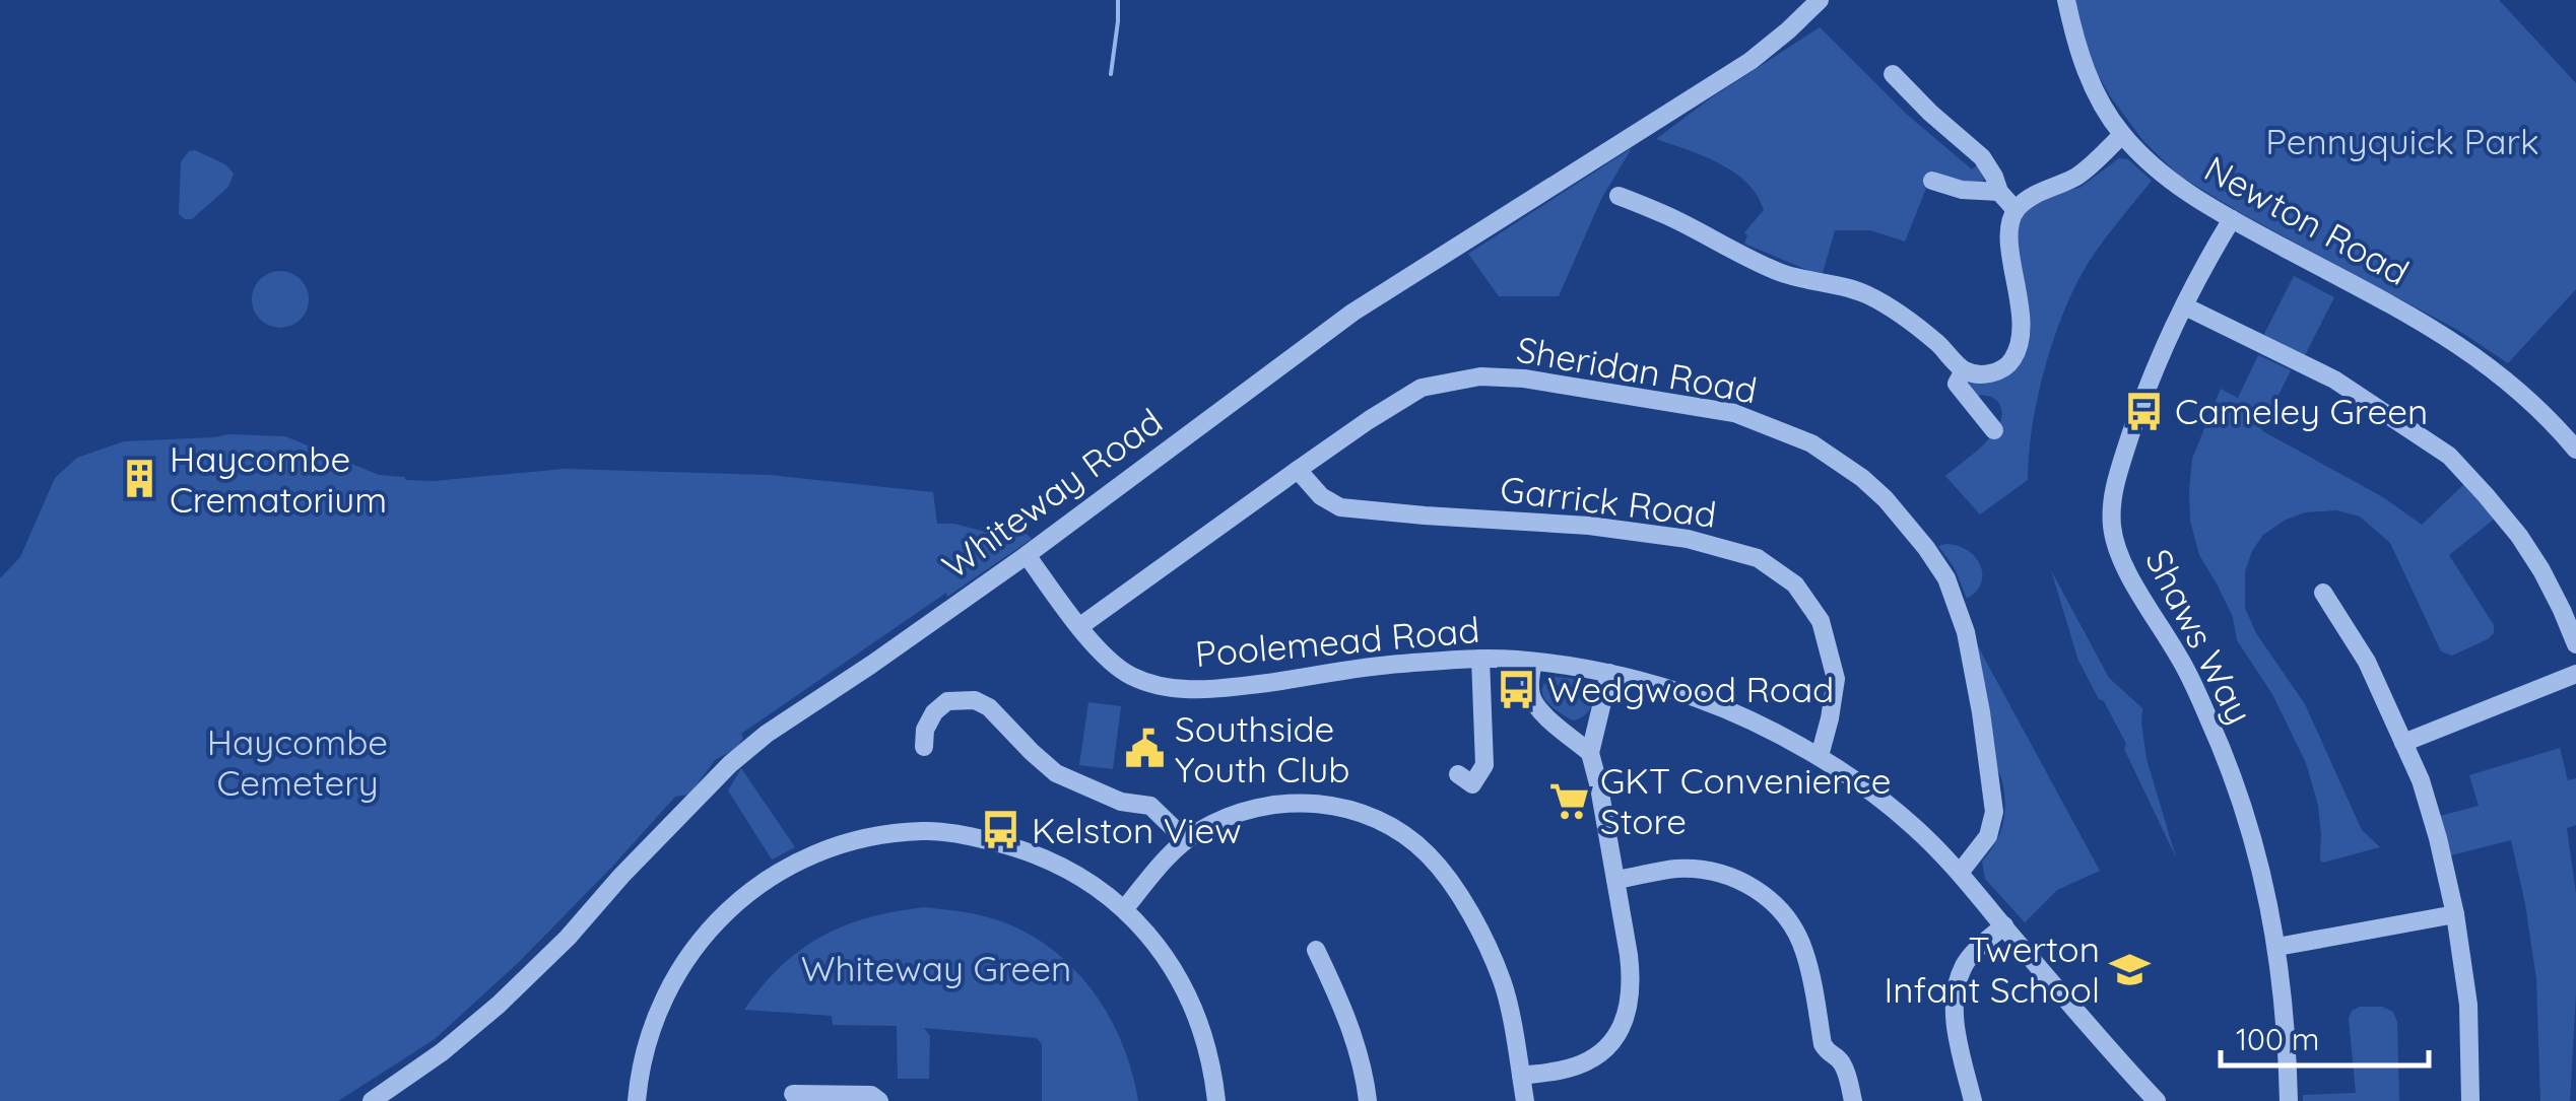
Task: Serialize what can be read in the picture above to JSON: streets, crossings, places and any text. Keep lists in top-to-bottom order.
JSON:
{
  "streets": {
    "street": [
      "Newton Road",
      "Sheridan Road",
      "Whiteway Road",
      "Garrick Road",
      "Shaws Way",
      "Poolemead Road"
    ]
  },
  "crossings": [
    ["Newton Road", "Shaws Way"],
    ["Sheridan Road", "Garrick Road"],
    ["Sheridan Road", "Poolemead Road"],
    ["Whiteway Road", "Poolemead Road"],
    ["Garrick Road", "Poolemead Road"]
  ],
  "parks": ["Pennyquick Park", "Haycombe Cemetery", "Whiteway Green"],
  "places": {
    "bus stop": ["Cameley Green", "Wedgwood Road", "Kelston View"],
    "building": ["Haycombe Crematorium"],
    "public building": ["Southside Youth Club"],
    "supermarket": ["GKT Convenience Store"],
    "school or university": ["Twerton Infant School"]
  },
  "scale_bar": "100 m"
}
